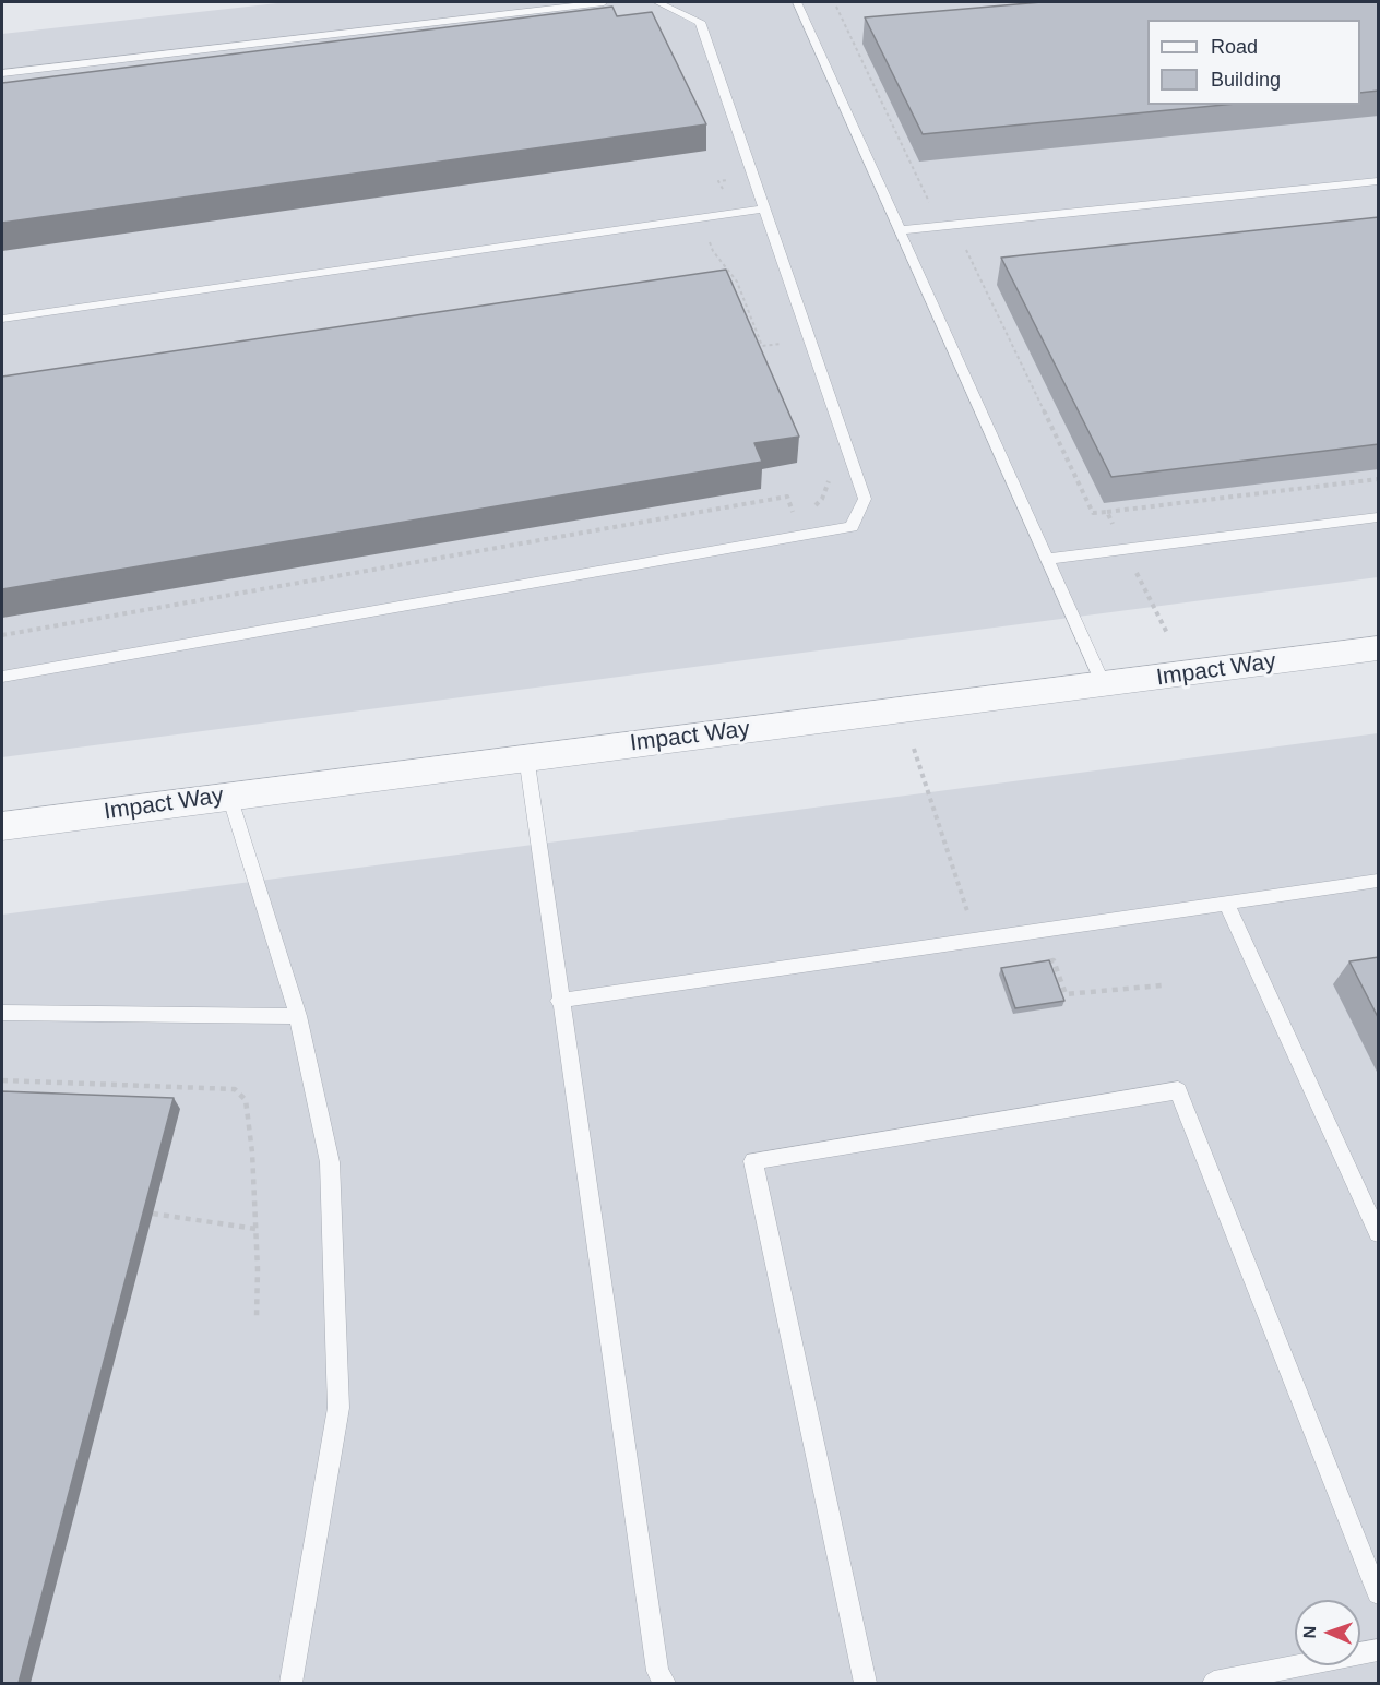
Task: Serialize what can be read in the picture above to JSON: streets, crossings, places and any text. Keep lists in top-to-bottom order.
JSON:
{
  "streets": {
    "street": ["Impact Way"]
  },
  "legend": ["Road", "Building"],
  "north": "left"
}
